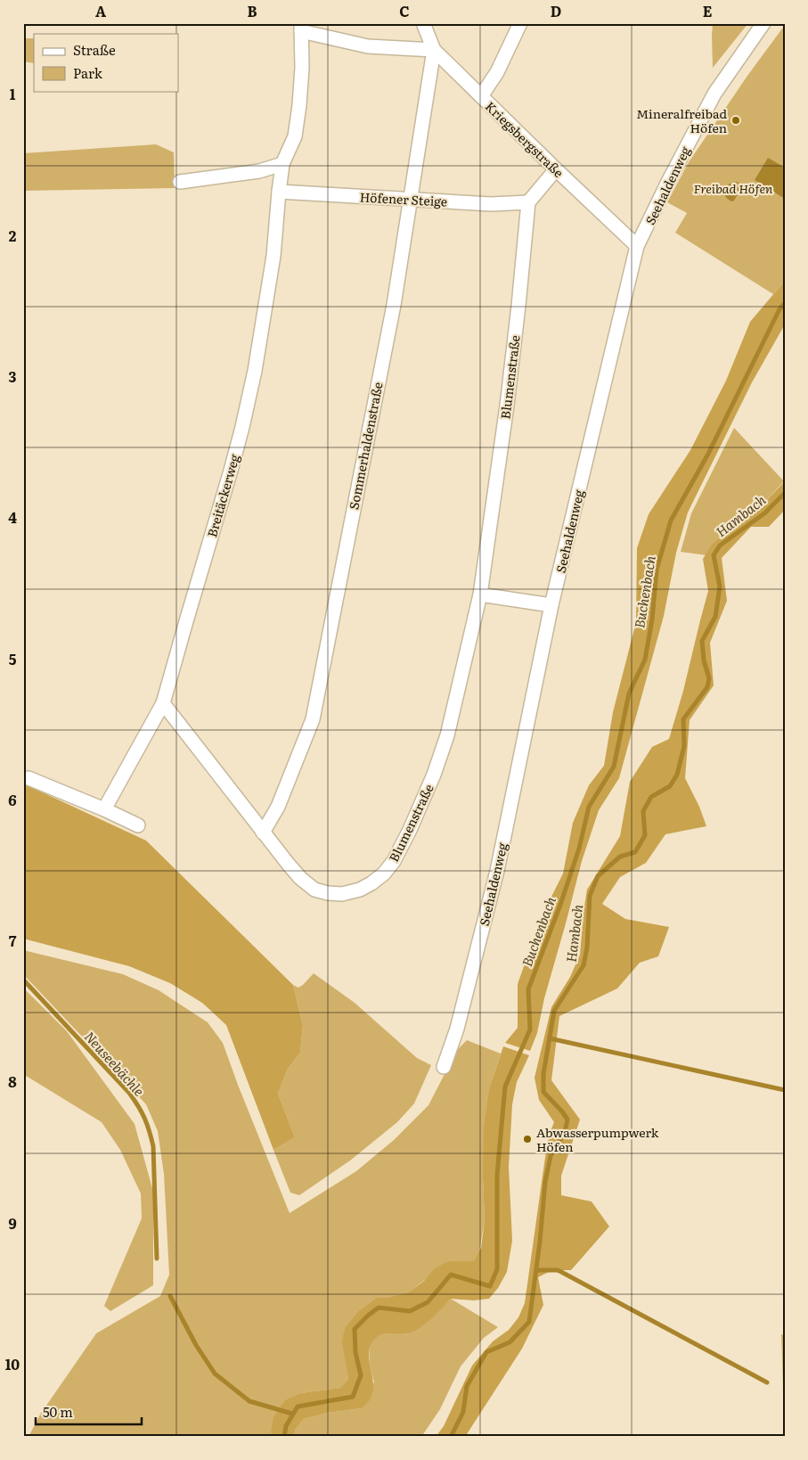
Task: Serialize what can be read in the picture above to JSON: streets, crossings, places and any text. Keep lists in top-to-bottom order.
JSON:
{
  "streets": {
    "street": [
      "Kriegsbergstraße",
      "Seehaldenweg",
      "Höfener Steige",
      "Blumenstraße",
      "Sommerhaldenstraße",
      "Breitäckerweg"
    ]
  },
  "crossings": [
    ["Kriegsbergstraße", "Seehaldenweg"],
    ["Kriegsbergstraße", "Sommerhaldenstraße"],
    ["Höfener Steige", "Blumenstraße"],
    ["Höfener Steige", "Sommerhaldenstraße"],
    ["Höfener Steige", "Breitäckerweg"],
    ["Blumenstraße", "Sommerhaldenstraße"],
    ["Blumenstraße", "Breitäckerweg"]
  ],
  "water": ["Hambach", "Buchenbach", "Neuseebächle"],
  "parks": ["Freibad Höfen"],
  "places": ["Mineralfreibad Höfen", "Abwasserpumpwerk Höfen"],
  "legend": ["Straße", "Park"],
  "scale_bar": "50 m",
  "grid": {
    "columns": [
      "A",
      "B",
      "C",
      "D",
      "E"
    ],
    "rows": [
      "1",
      "2",
      "3",
      "4",
      "5",
      "6",
      "7",
      "8",
      "9",
      "10"
    ]
  }
}
